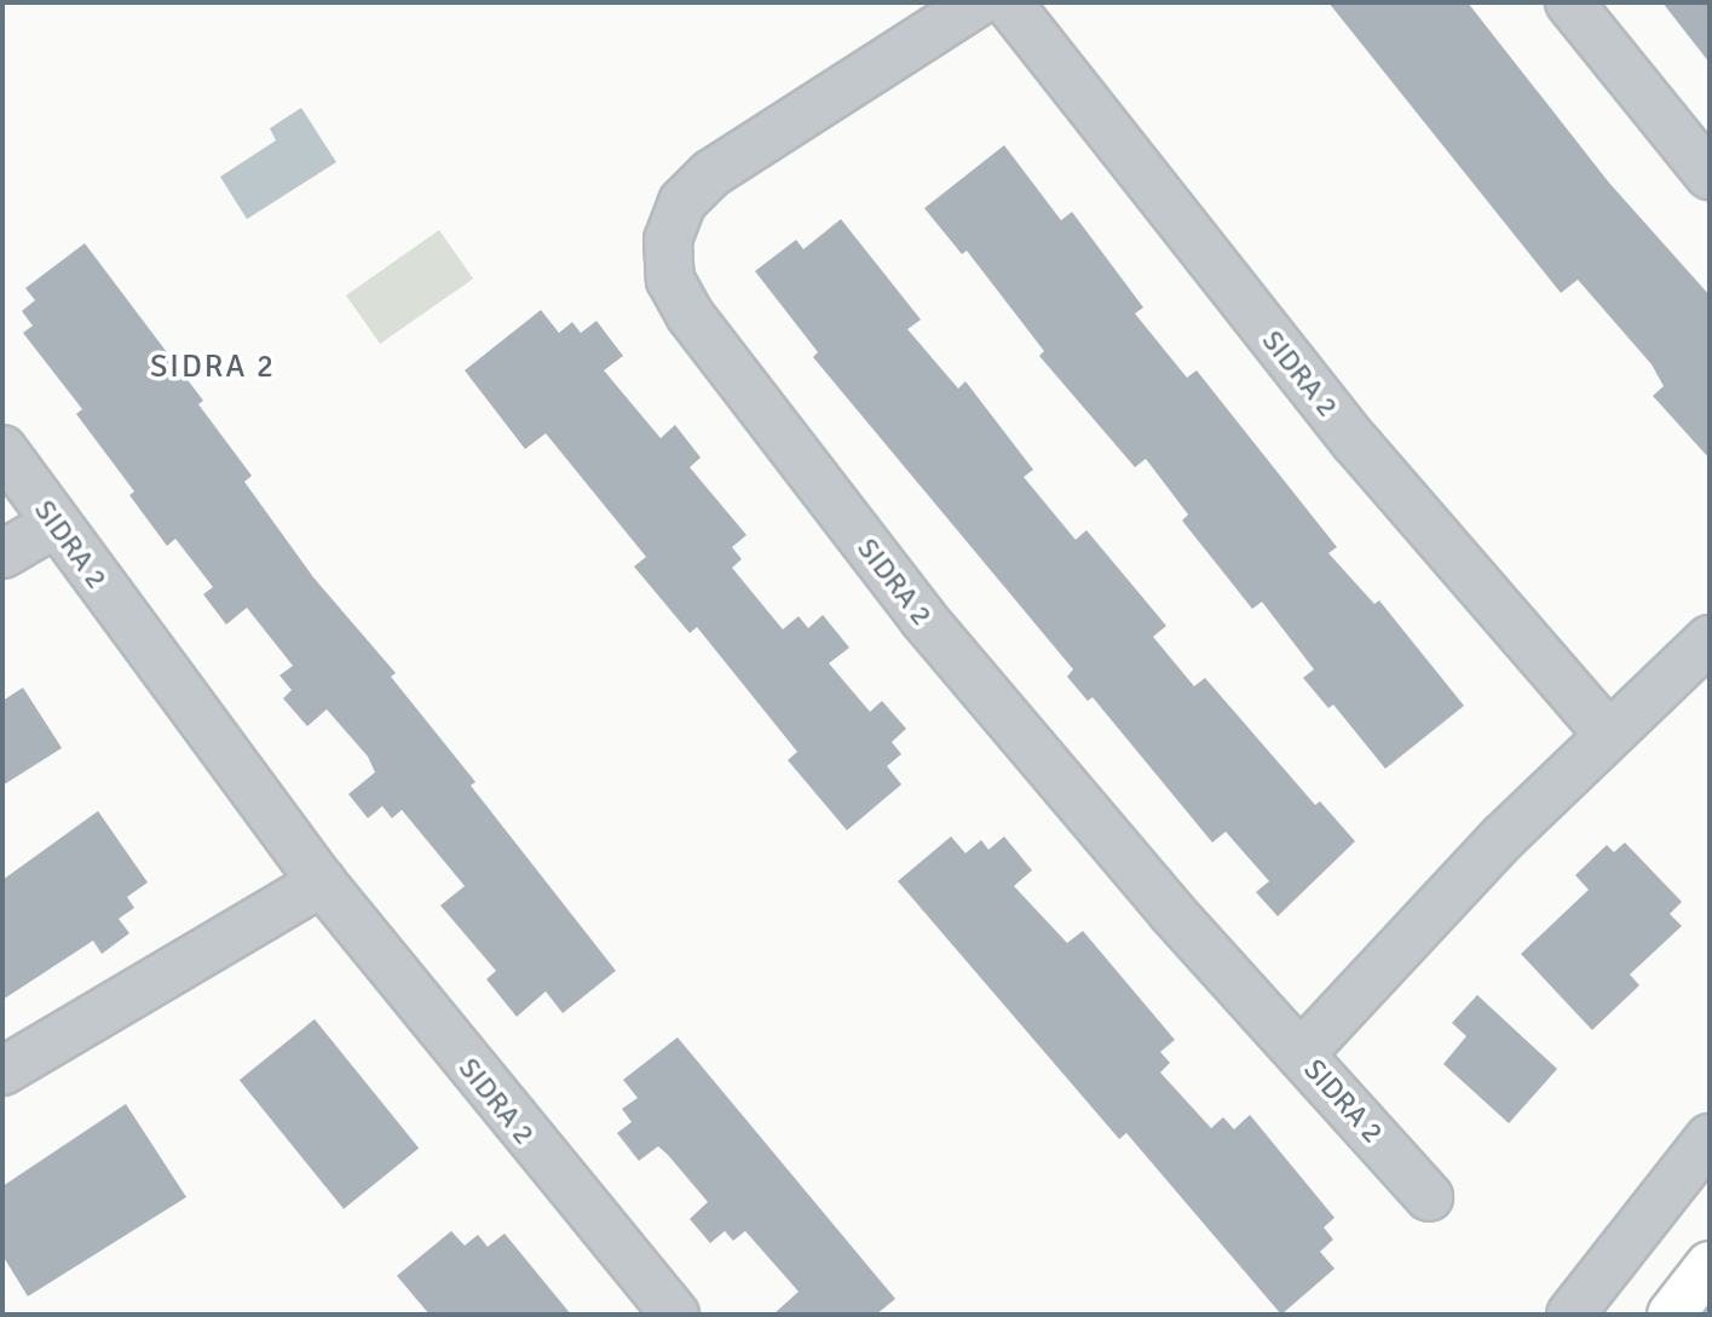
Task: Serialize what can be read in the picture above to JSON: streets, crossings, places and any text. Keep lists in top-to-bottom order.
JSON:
{
  "streets": {
    "street": ["SIDRA 2"]
  },
  "districts": ["SIDRA 2"]
}
